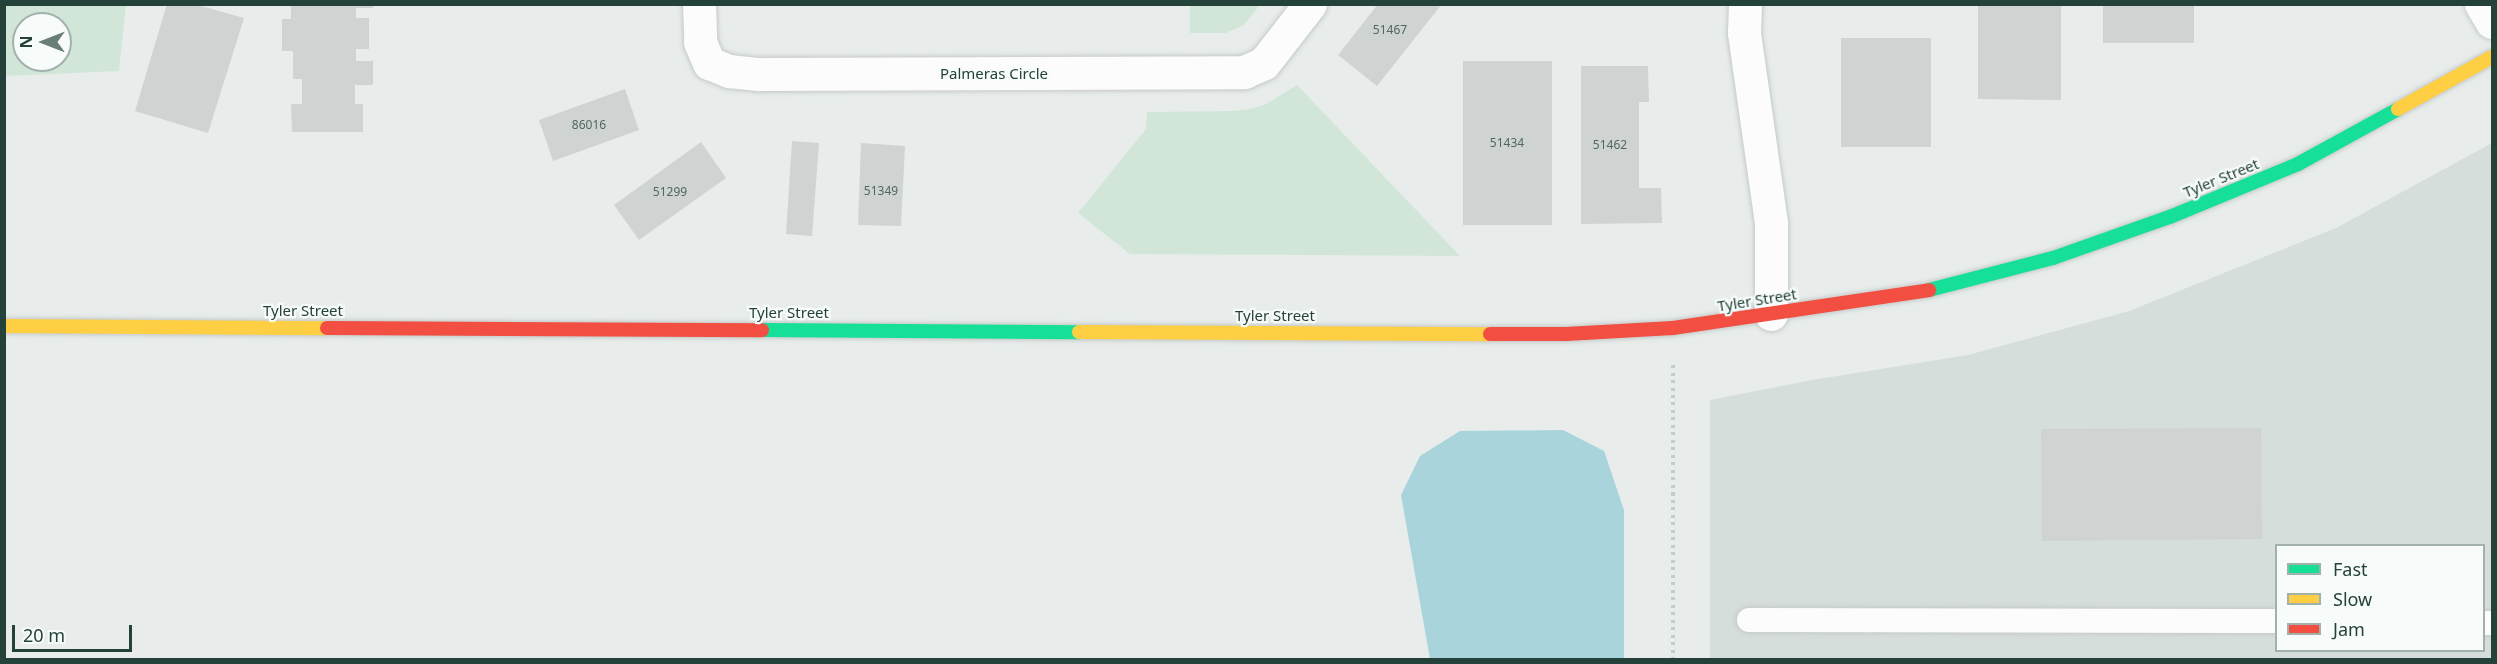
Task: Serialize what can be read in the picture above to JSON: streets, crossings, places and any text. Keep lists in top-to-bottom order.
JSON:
{
  "streets": {
    "street": ["Palmeras Circle", "Tyler Street"]
  },
  "house_numbers": [
    "51467",
    "86016",
    "51434",
    "51462",
    "51349",
    "51299"
  ],
  "legend": ["Fast", "Slow", "Jam"],
  "scale_bar": "20 m",
  "north": "left"
}
